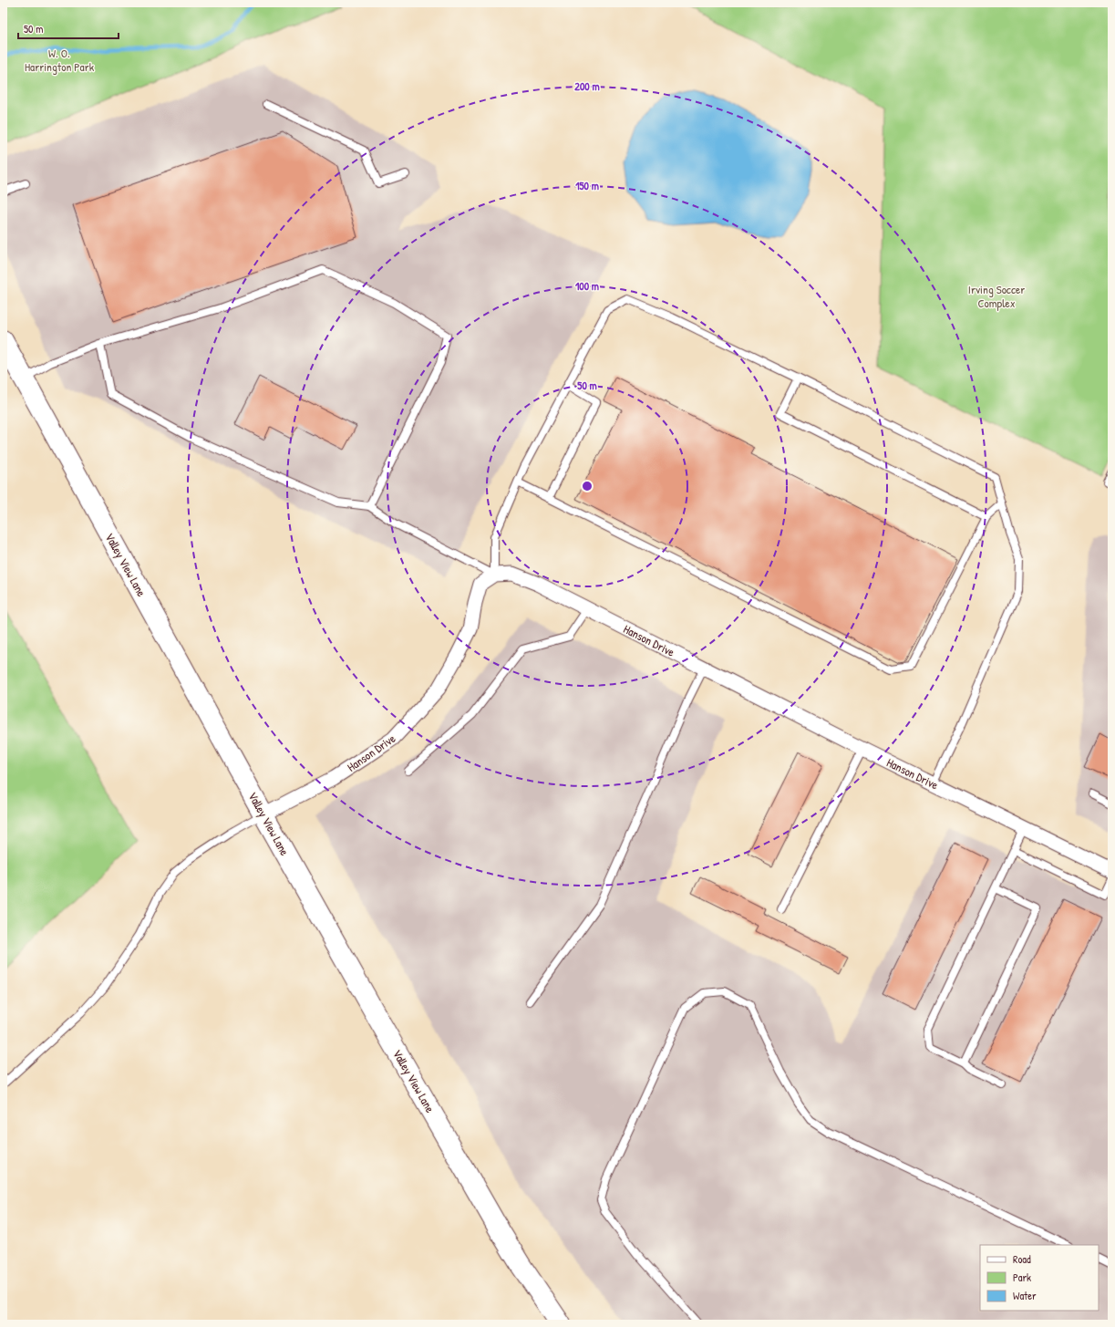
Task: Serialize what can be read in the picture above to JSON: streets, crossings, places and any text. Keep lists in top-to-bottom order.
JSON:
{
  "streets": {
    "main road": ["Valley View Lane"],
    "street": ["Hanson Drive"]
  },
  "crossings": [
    ["Valley View Lane", "Hanson Drive"]
  ],
  "parks": ["W. O. Harrington Park", "Irving Soccer Complex"],
  "legend": ["Road", "Park", "Water"],
  "scale_bar": "50 m",
  "rings": [
    "200 m",
    "150 m",
    "100 m",
    "50 m"
  ]
}
